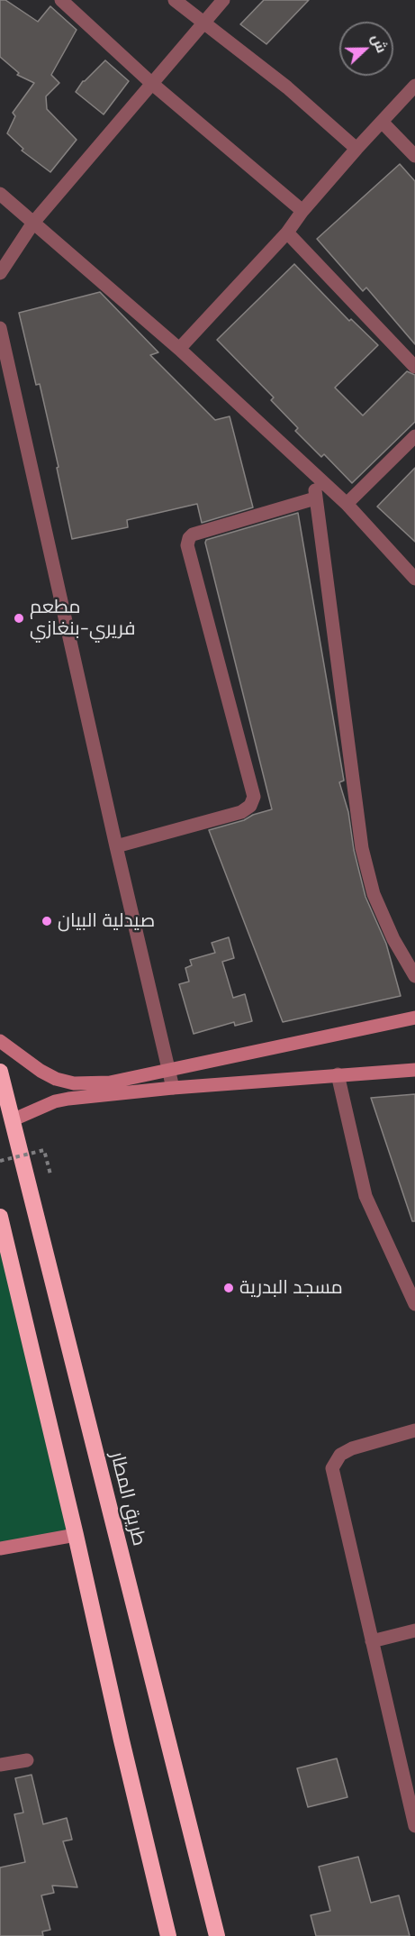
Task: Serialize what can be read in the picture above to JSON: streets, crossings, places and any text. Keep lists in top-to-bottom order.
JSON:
{
  "streets": {
    "highway": ["طريق المطار"]
  },
  "places": ["مطعم فريري-بنغازي", "صيدلية البيان", "مسجد البدرية"],
  "north": "right"
}
